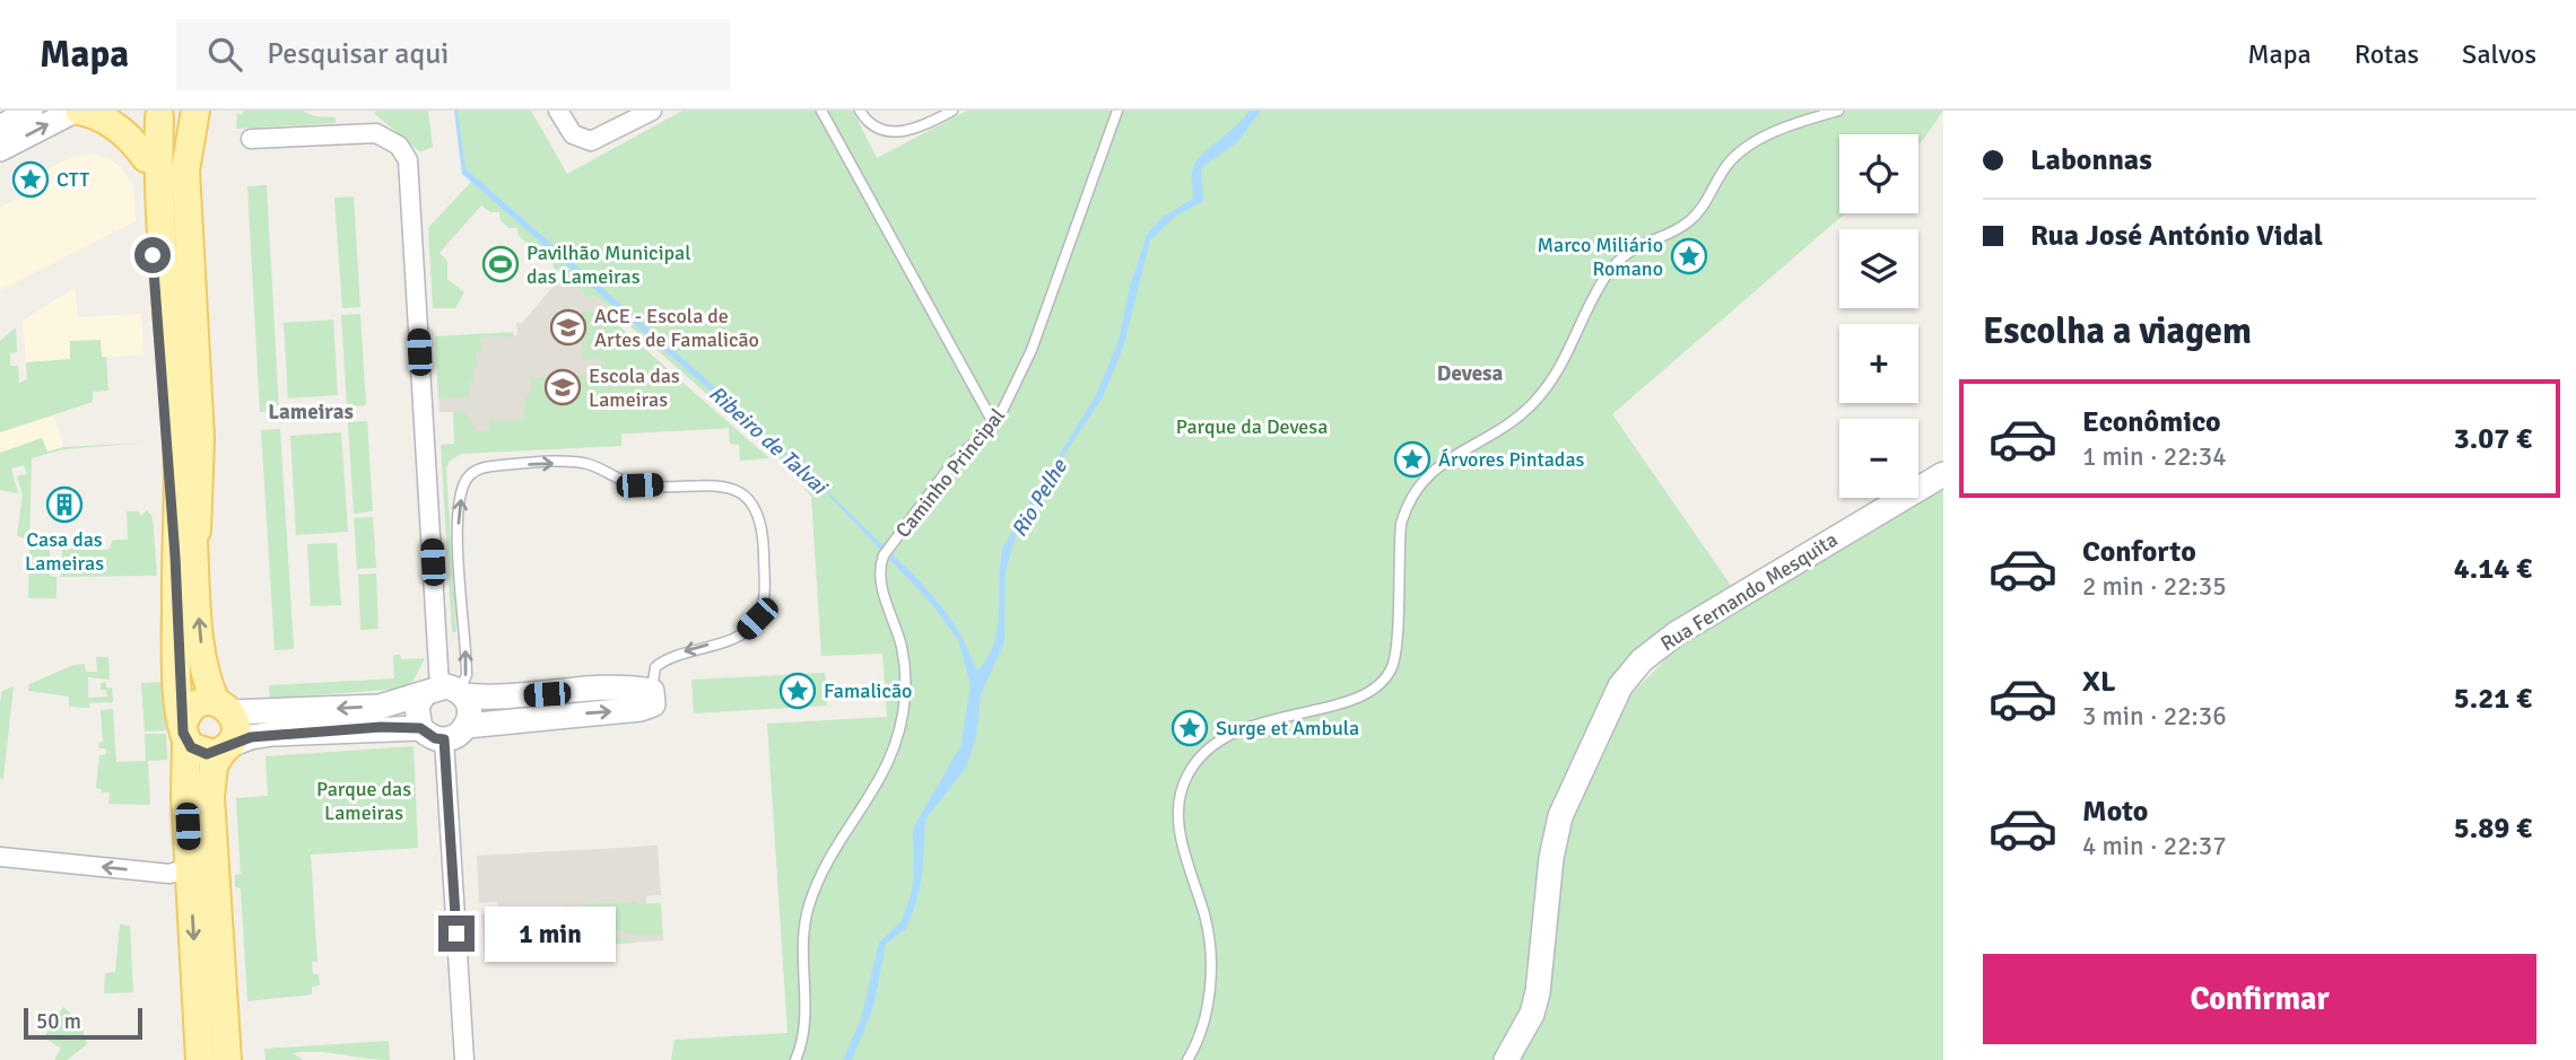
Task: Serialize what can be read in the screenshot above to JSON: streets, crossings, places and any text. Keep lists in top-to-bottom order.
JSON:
{
  "streets": {
    "street": ["Rua Fernando Mesquita"],
    "lane": ["Caminho Principal"]
  },
  "districts": ["Devesa", "Lameiras"],
  "water": ["Ribeiro de Talvai", "Rio Pelhe"],
  "parks": ["Parque da Devesa", "Parque das Lameiras"],
  "places": {
    "place": [
      "CTT",
      "Marco Miliário Romano",
      "Árvores Pintadas",
      "Famalicão",
      "Surge et Ambula"
    ],
    "sports": ["Pavilhão Municipal das Lameiras"],
    "school or university": ["ACE - Escola de Artes de Famalicão", "Escola das Lameiras"],
    "building": ["Casa das Lameiras"]
  },
  "scale_bar": "50 m",
  "page": {
    "header": "Mapa",
    "search": "Pesquisar aqui",
    "nav": ["Mapa", "Rotas", "Salvos"],
    "banner": ["Labonnas", "Rua José António Vidal"],
    "map_buttons": ["+", "−"],
    "heading": "Escolha a viagem",
    "list": [
      {
        "name": "Econômico",
        "note": "1 min · 22:34",
        "value": "3.07 €"
      },
      {
        "name": "Conforto",
        "note": "2 min · 22:35",
        "value": "4.14 €"
      },
      {
        "name": "XL",
        "note": "3 min · 22:36",
        "value": "5.21 €"
      },
      {
        "name": "Moto",
        "note": "4 min · 22:37",
        "value": "5.89 €"
      }
    ],
    "bubble": "1 min",
    "buttons": "Confirmar",
    "scale": "50 m"
  }
}
